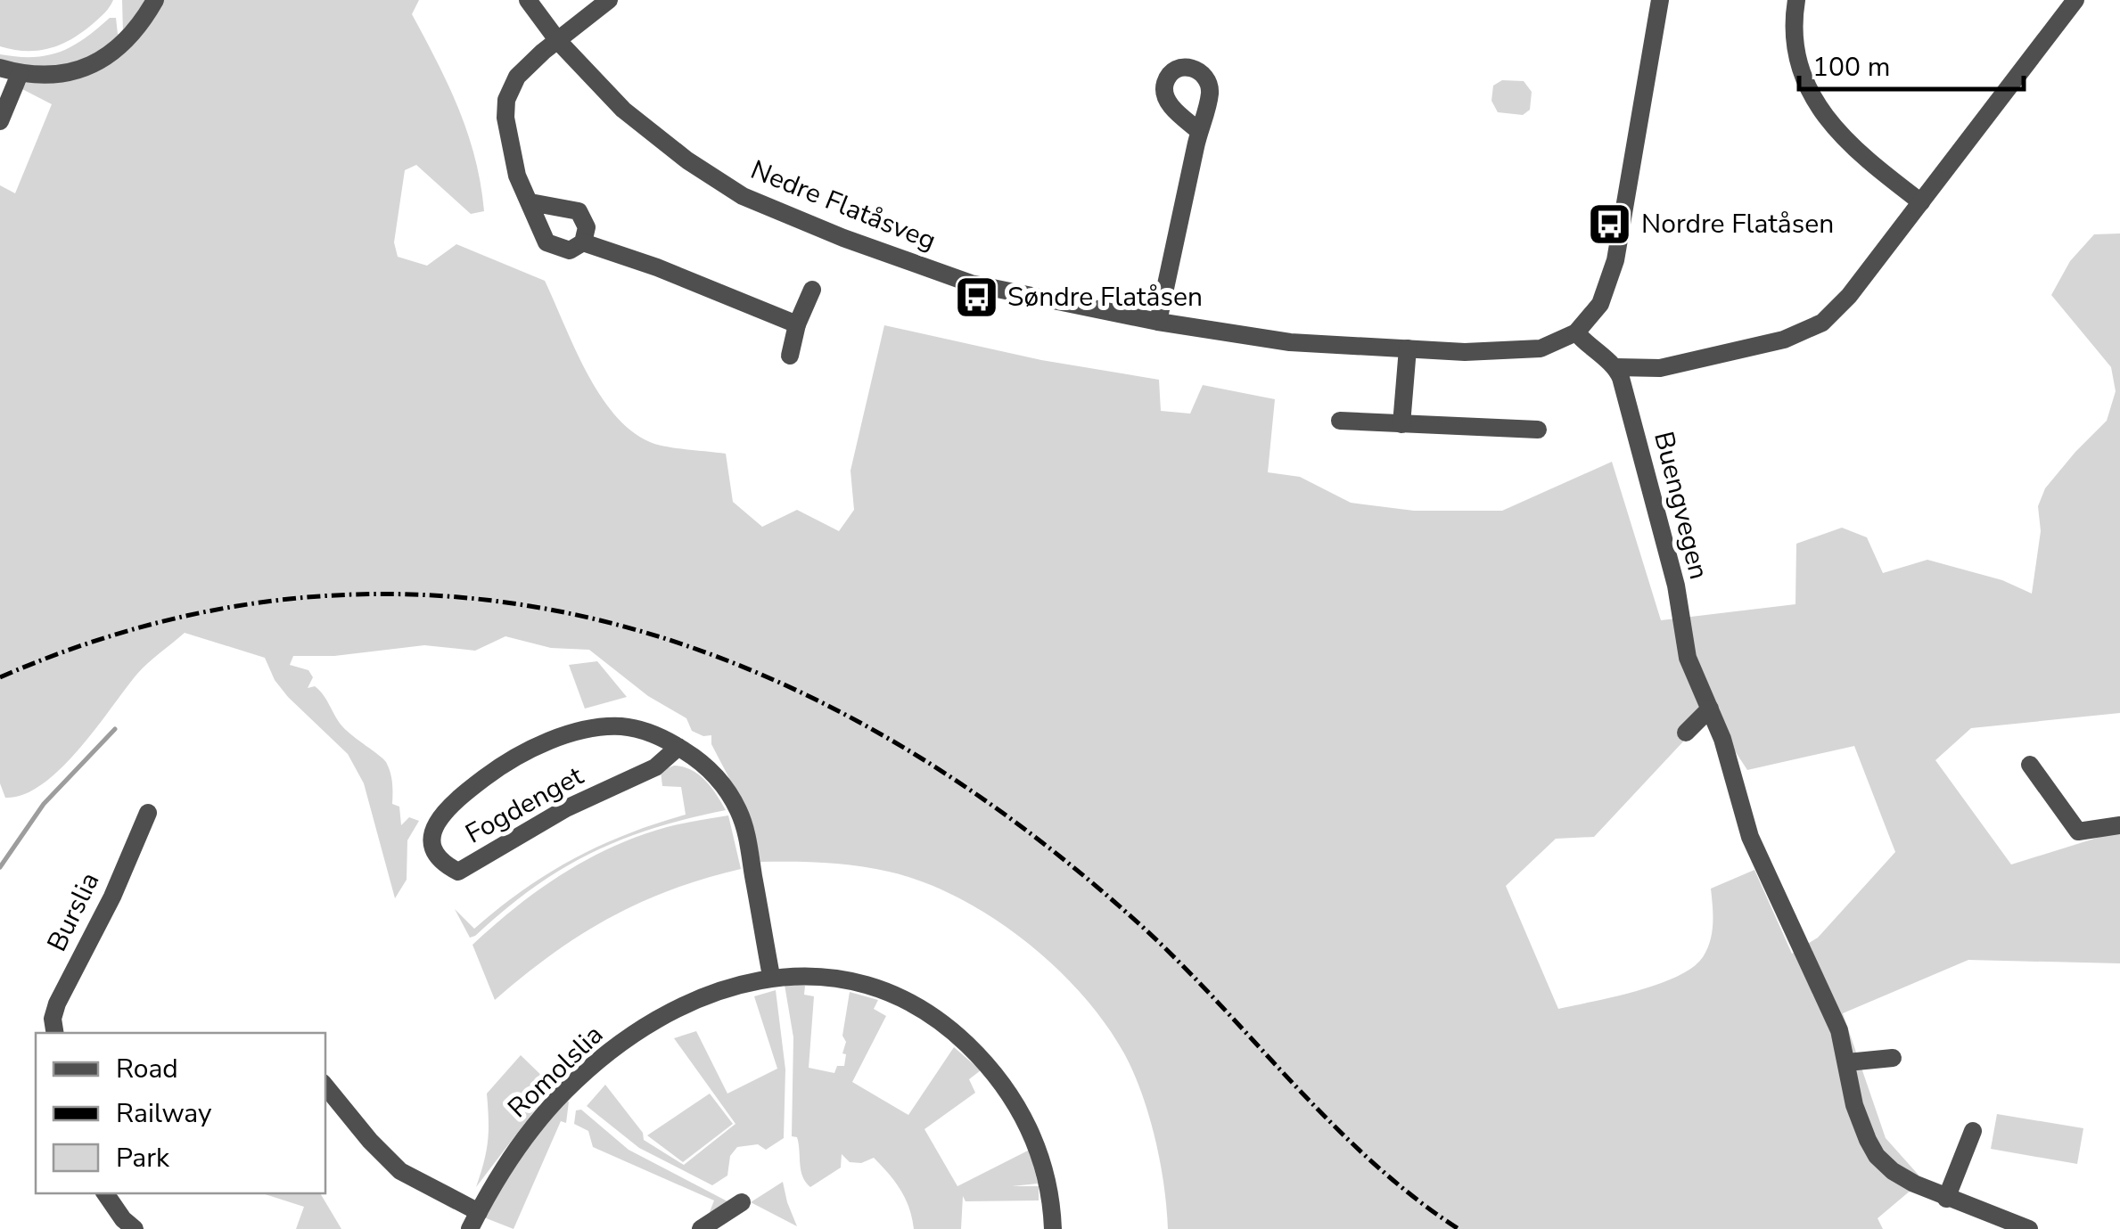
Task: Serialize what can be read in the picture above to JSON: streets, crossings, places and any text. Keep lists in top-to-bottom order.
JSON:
{
  "streets": {
    "street": [
      "Nedre Flatåsveg",
      "Buengvegen",
      "Fogdenget",
      "Burslia",
      "Romolslia"
    ]
  },
  "crossings": [
    ["Fogdenget", "Romolslia"]
  ],
  "places": {
    "bus stop": ["Nordre Flatåsen", "Søndre Flatåsen"]
  },
  "legend": ["Road", "Railway", "Park"],
  "scale_bar": "100 m"
}
